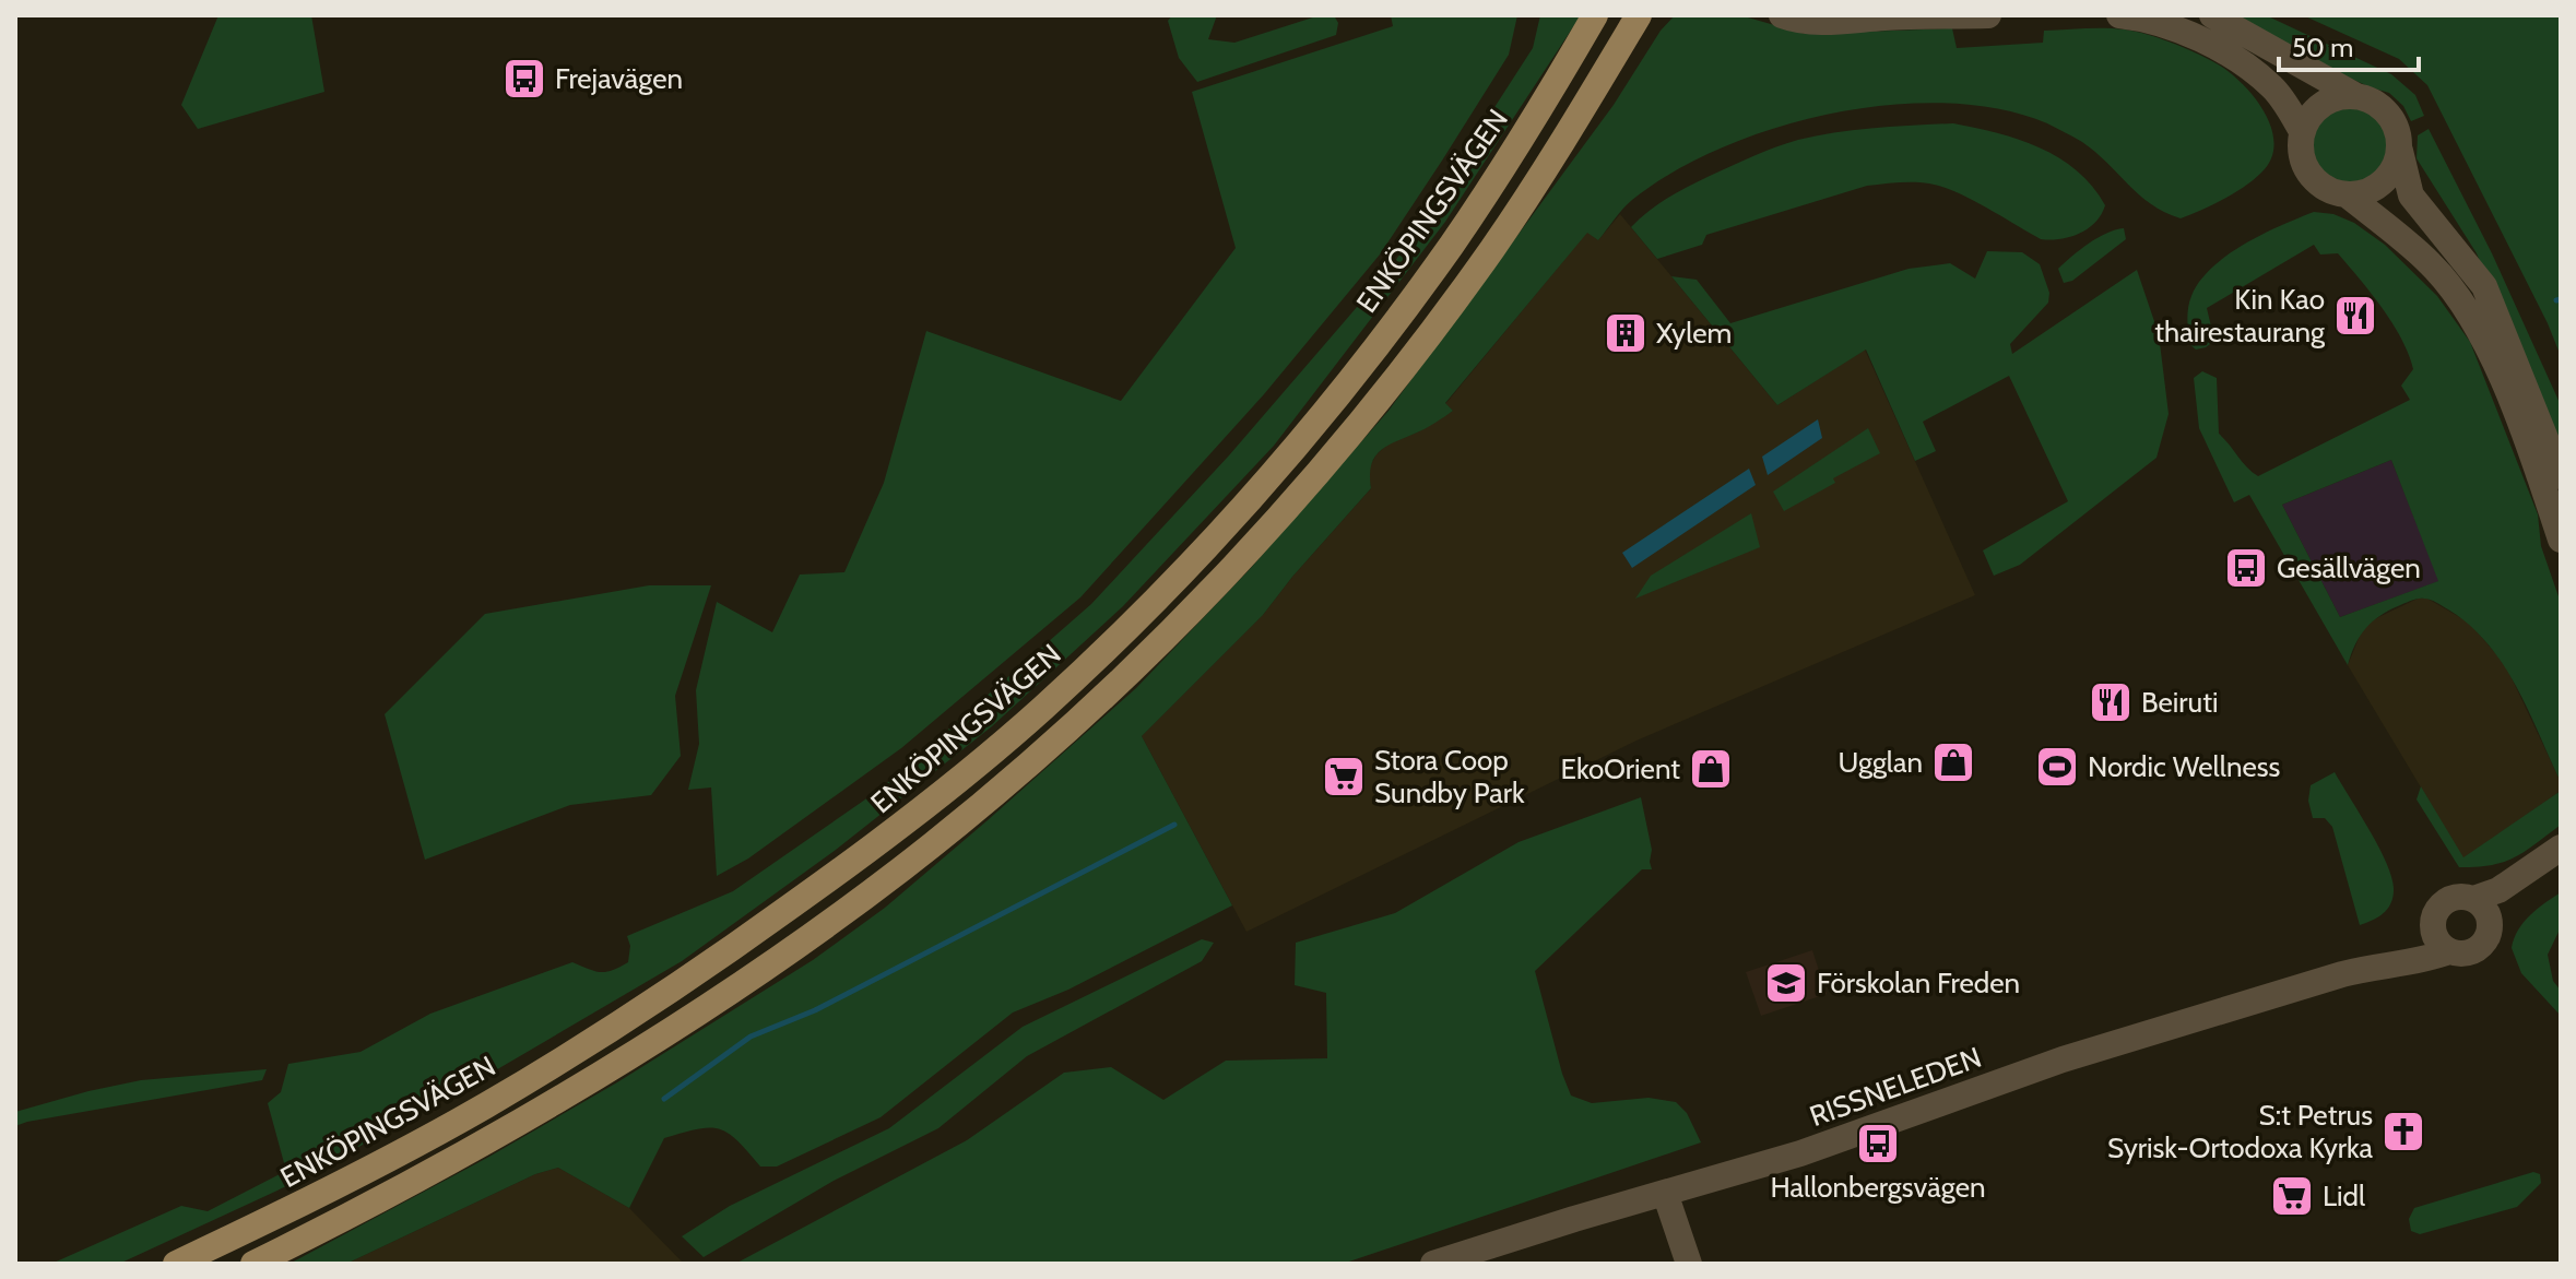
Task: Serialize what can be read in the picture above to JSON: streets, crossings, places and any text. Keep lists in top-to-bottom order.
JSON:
{
  "streets": {
    "main road": ["ENKÖPINGSVÄGEN"],
    "street": ["RISSNELEDEN"]
  },
  "places": {
    "bus stop": ["Frejavägen", "Gesällvägen", "Hallonbergsvägen"],
    "restaurant": ["Kin Kao thairestaurang", "Beiruti"],
    "building": ["Xylem"],
    "shop": ["Ugglan", "EkoOrient"],
    "sports": ["Nordic Wellness"],
    "supermarket": ["Stora Coop Sundby Park", "Lidl"],
    "school or university": ["Förskolan Freden"],
    "church": ["S:t Petrus Syrisk-Ortodoxa Kyrka"]
  },
  "scale_bar": "50 m"
}
